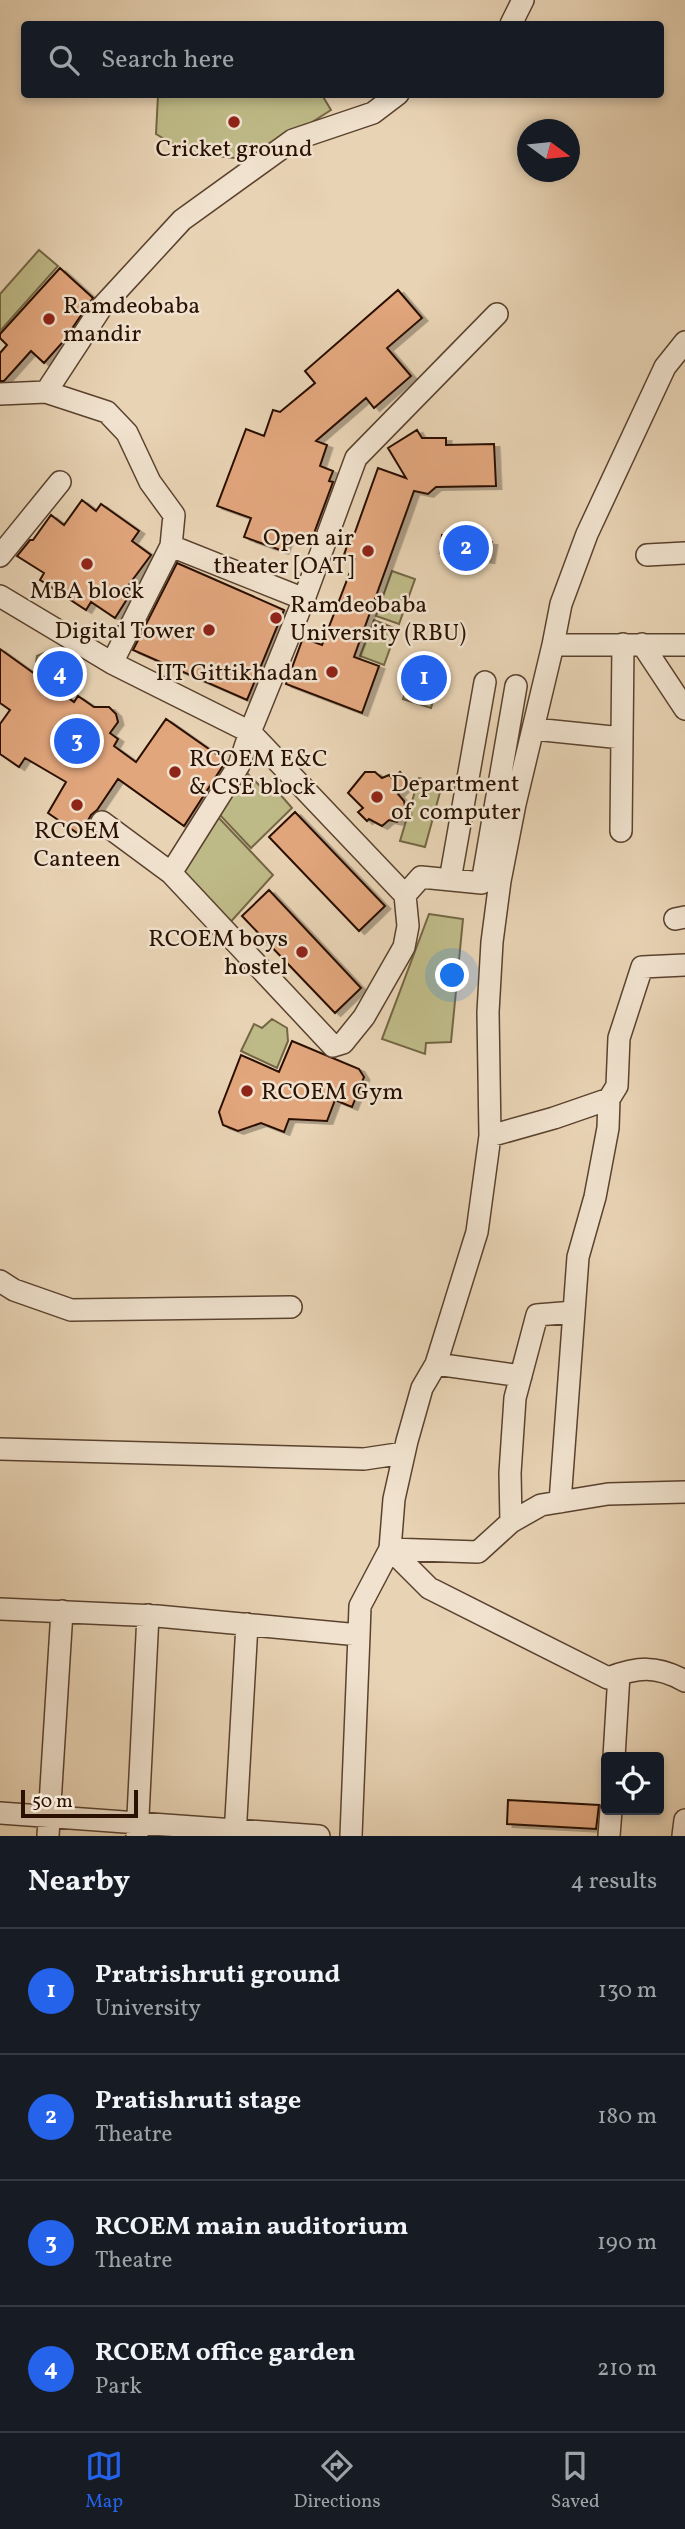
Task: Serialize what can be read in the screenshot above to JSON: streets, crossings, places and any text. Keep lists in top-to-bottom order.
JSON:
{
  "places": [
    "Cricket ground",
    "Ramdeobaba mandir",
    "Open air theater [OAT]",
    "MBA block",
    "Ramdeobaba University (RBU)",
    "Digital Tower",
    "IIT Gittikhadan",
    "RCOEM E&C & CSE block",
    "Department of computer",
    "RCOEM Canteen",
    "RCOEM boys hostel",
    "RCOEM Gym"
  ],
  "scale_bar": "50 m",
  "north": "right",
  "page": {
    "search": "Search here",
    "pins": [
      "2",
      "4",
      "1",
      "3"
    ],
    "scale": "50 m",
    "heading": ["Nearby", "4 results"],
    "list": [
      {
        "mark": "1",
        "name": "Pratrishruti ground",
        "note": "University",
        "value": "130 m"
      },
      {
        "mark": "2",
        "name": "Pratishruti stage",
        "note": "Theatre",
        "value": "180 m"
      },
      {
        "mark": "3",
        "name": "RCOEM main auditorium",
        "note": "Theatre",
        "value": "190 m"
      },
      {
        "mark": "4",
        "name": "RCOEM office garden",
        "note": "Park",
        "value": "210 m"
      }
    ],
    "nav": ["Map", "Directions", "Saved"]
  }
}
